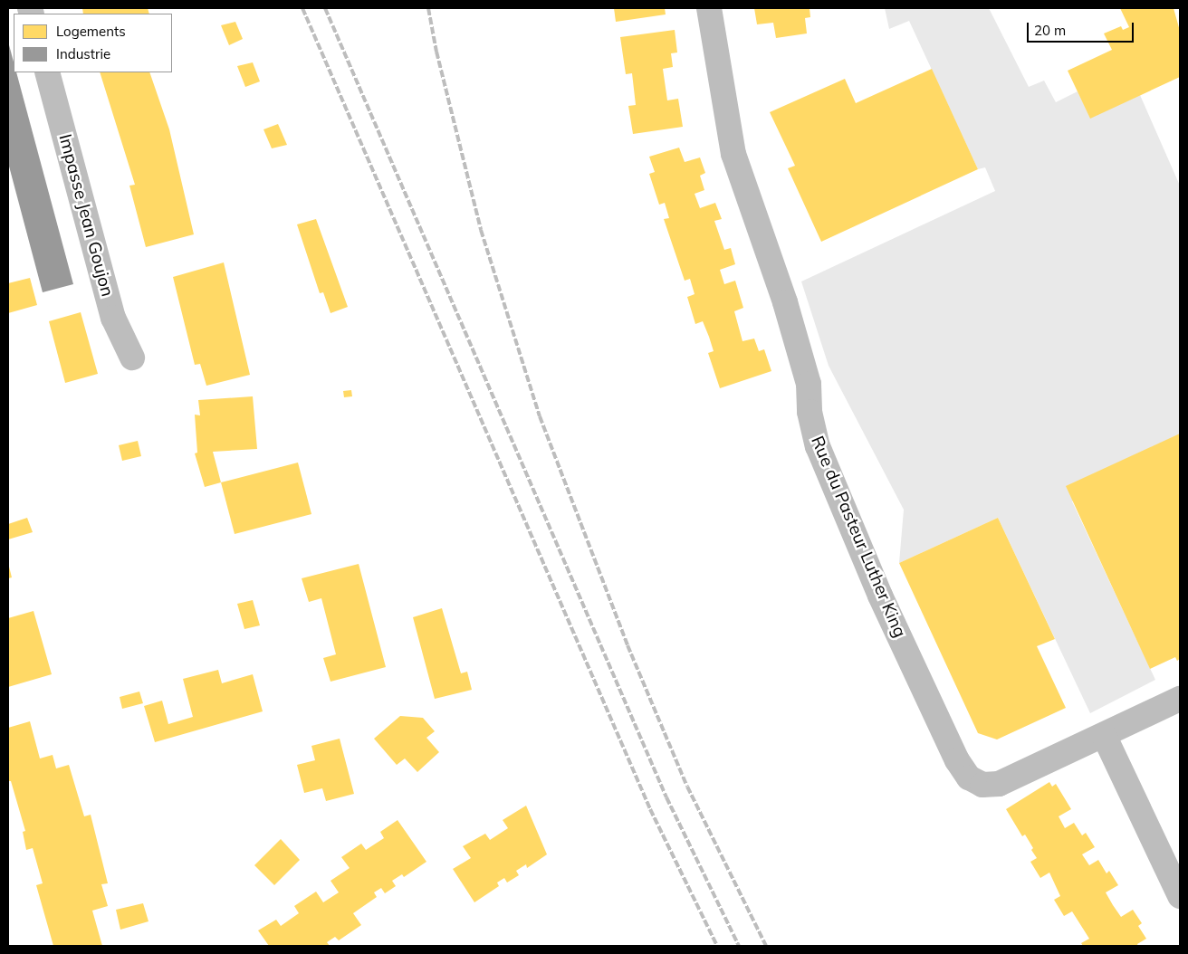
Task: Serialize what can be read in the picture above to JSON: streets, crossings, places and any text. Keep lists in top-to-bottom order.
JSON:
{
  "streets": {
    "street": ["Impasse Jean Goujon", "Rue du Pasteur Luther King"]
  },
  "legend": ["Logements", "Industrie"],
  "scale_bar": "20 m"
}
